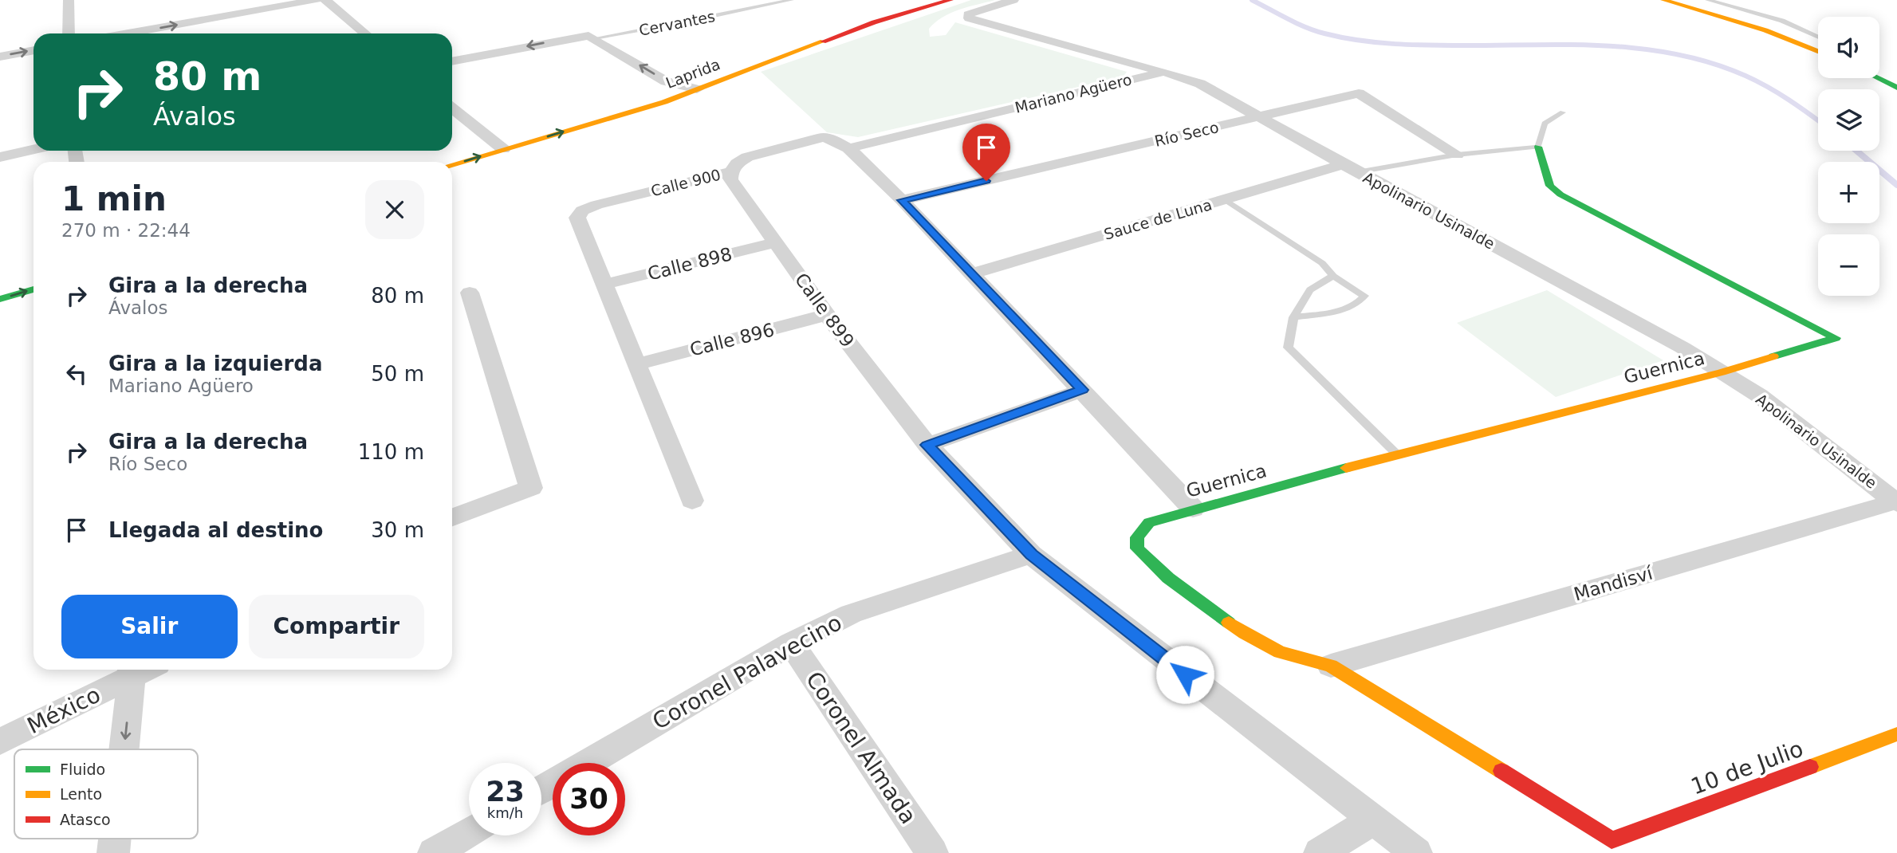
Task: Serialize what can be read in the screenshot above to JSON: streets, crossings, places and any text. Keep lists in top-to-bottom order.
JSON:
{
  "streets": {
    "street": [
      "Cervantes",
      "Laprida",
      "Mariano Agüero",
      "Río Seco",
      "Calle 900",
      "Apolinario Usinalde",
      "Sauce de Luna",
      "Calle 898",
      "Calle 899",
      "Calle 896",
      "Guernica",
      "Mandisví",
      "Coronel Palavecino",
      "México",
      "Coronel Almada",
      "10 de Julio"
    ]
  },
  "crossings": [
    ["Mariano Agüero", "Calle 900"],
    ["Mariano Agüero", "Apolinario Usinalde"],
    ["Río Seco", "Apolinario Usinalde"],
    ["Calle 900", "Calle 898"],
    ["Calle 900", "Calle 899"],
    ["Apolinario Usinalde", "Sauce de Luna"],
    ["Apolinario Usinalde", "Guernica"],
    ["Apolinario Usinalde", "Mandisví"],
    ["Calle 898", "Calle 899"],
    ["Calle 899", "Calle 896"],
    ["Calle 899", "Coronel Palavecino"],
    ["Guernica", "Mandisví"],
    ["Guernica", "10 de Julio"],
    ["Mandisví", "10 de Julio"],
    ["Coronel Palavecino", "Coronel Almada"]
  ],
  "one_way": ["Cervantes", "Laprida"],
  "legend": ["Fluido", "Lento", "Atasco"],
  "page": {
    "map_buttons": ["+", "−"],
    "turn": ["80 m", "Ávalos"],
    "heading": ["1 min", "270 m · 22:44"],
    "list": [
      {
        "name": "Gira a la derecha",
        "note": "Ávalos",
        "value": "80 m"
      },
      {
        "name": "Gira a la izquierda",
        "note": "Mariano Agüero",
        "value": "50 m"
      },
      {
        "name": "Gira a la derecha",
        "note": "Río Seco",
        "value": "110 m"
      },
      {
        "name": "Llegada al destino",
        "value": "30 m"
      }
    ],
    "buttons": ["Salir", "Compartir"],
    "speed": "23 km/h",
    "limit": "30"
  }
}
